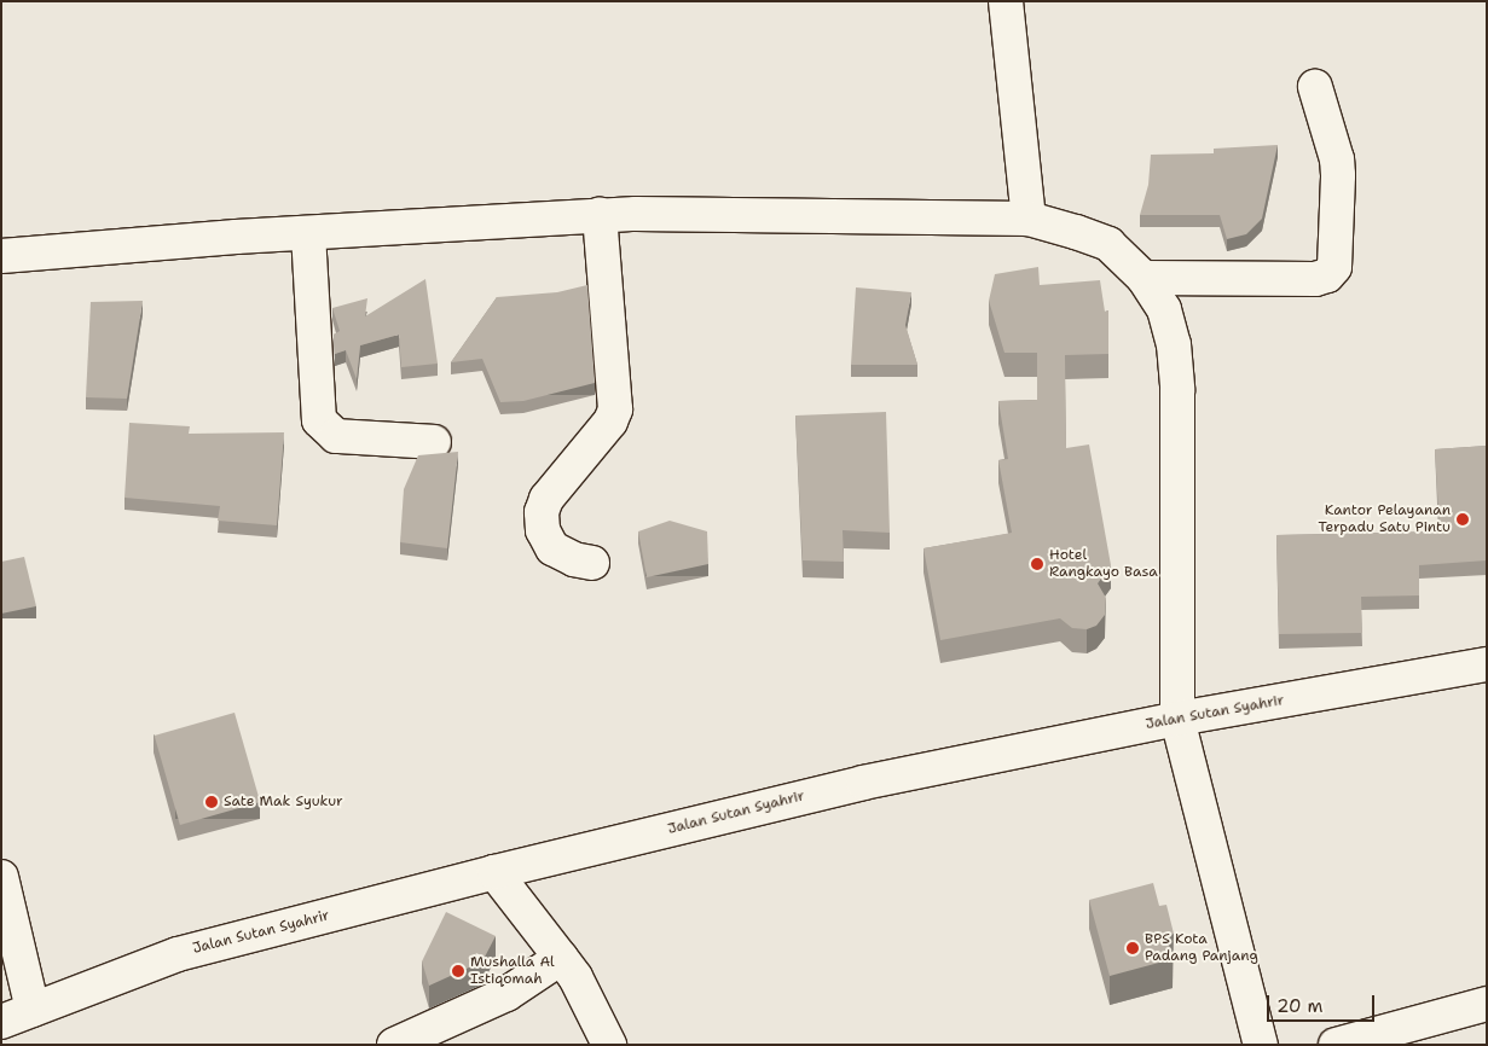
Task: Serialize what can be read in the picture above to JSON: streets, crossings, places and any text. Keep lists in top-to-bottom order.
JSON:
{
  "streets": {
    "main road": ["Jalan Sutan Syahrir"]
  },
  "places": [
    "Kantor Pelayanan Terpadu Satu Pintu",
    "Hotel Rangkayo Basa",
    "Sate Mak Syukur",
    "BPS Kota Padang Panjang",
    "Mushalla Al Istiqomah"
  ],
  "scale_bar": "20 m"
}
